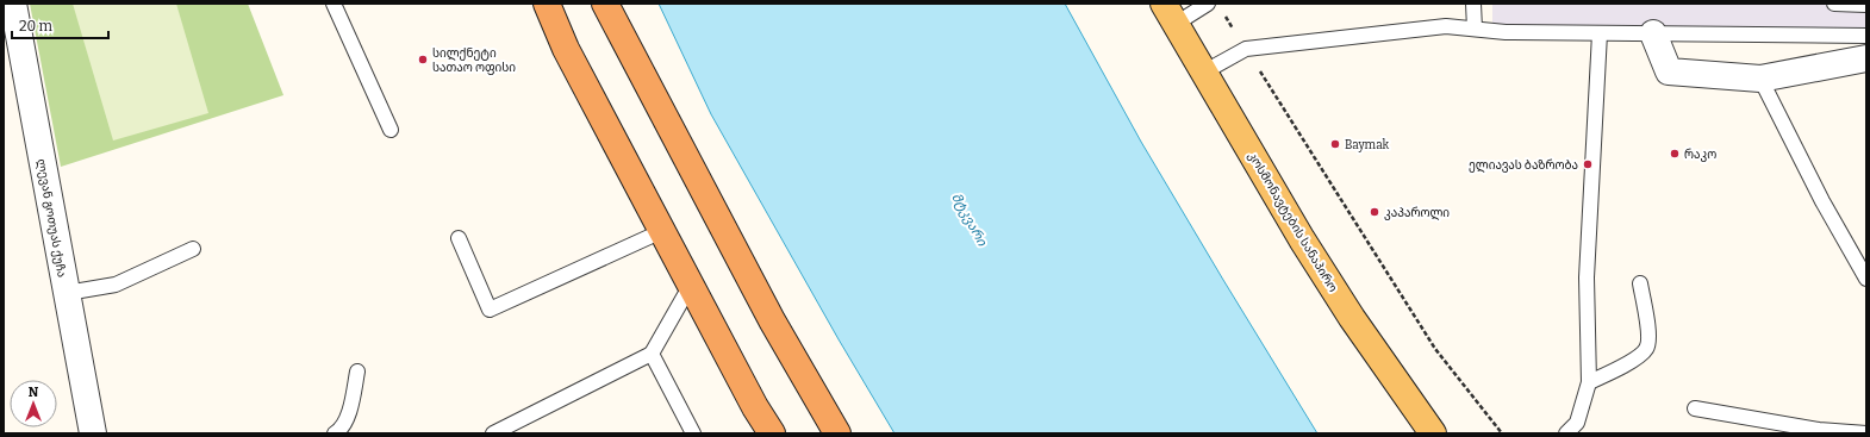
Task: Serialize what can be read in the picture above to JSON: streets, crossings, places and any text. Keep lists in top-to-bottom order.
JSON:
{
  "streets": {
    "main road": ["კოსმონავტების სანაპირო"],
    "street": ["ლევან გოთუას ქუჩა"]
  },
  "water": ["მტკვარი"],
  "places": [
    "სილქნეტი სათაო ოფისი",
    "Baymak",
    "რაკო",
    "ელიავას ბაზრობა",
    "კაპაროლი"
  ],
  "scale_bar": "20 m",
  "north": "top"
}
